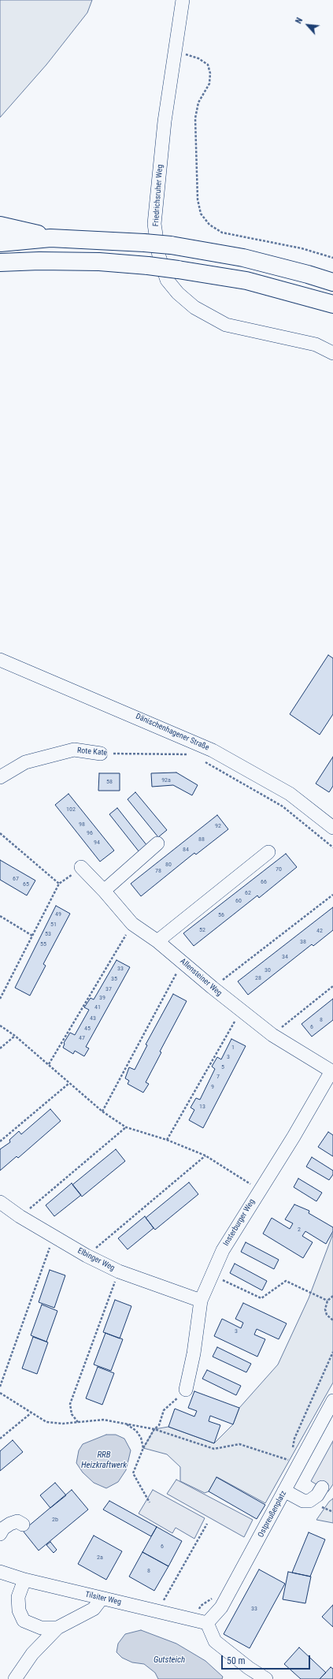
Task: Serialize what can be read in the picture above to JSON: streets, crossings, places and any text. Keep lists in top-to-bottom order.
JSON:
{
  "streets": {
    "street": [
      "Friedrichsruher Weg",
      "Dänischenhagener Straße",
      "Rote Kate",
      "Allensteiner Weg",
      "Insterburger Weg",
      "Elbinger Weg",
      "Ostpreußenplatz",
      "Tilsiter Weg"
    ]
  },
  "crossings": [
    ["Allensteiner Weg", "Insterburger Weg"],
    ["Insterburger Weg", "Elbinger Weg"],
    ["Ostpreußenplatz", "Tilsiter Weg"]
  ],
  "water": ["RRB Heizkraftwerk", "Gutsteich"],
  "house_numbers": [
    "92a",
    "58",
    "102",
    "98",
    "92",
    "96",
    "88",
    "94",
    "84",
    "80",
    "70",
    "78",
    "67",
    "66",
    "65",
    "62",
    "60",
    "49",
    "56",
    "51",
    "52",
    "42",
    "53",
    "38",
    "55",
    "34",
    "33",
    "30",
    "28",
    "35",
    "37",
    "39",
    "41",
    "43",
    "8",
    "6",
    "45",
    "47",
    "1",
    "3",
    "5",
    "7",
    "9",
    "13",
    "2",
    "3",
    "2b",
    "6",
    "2a",
    "8",
    "33"
  ],
  "scale_bar": "50 m",
  "north": "top left"
}
